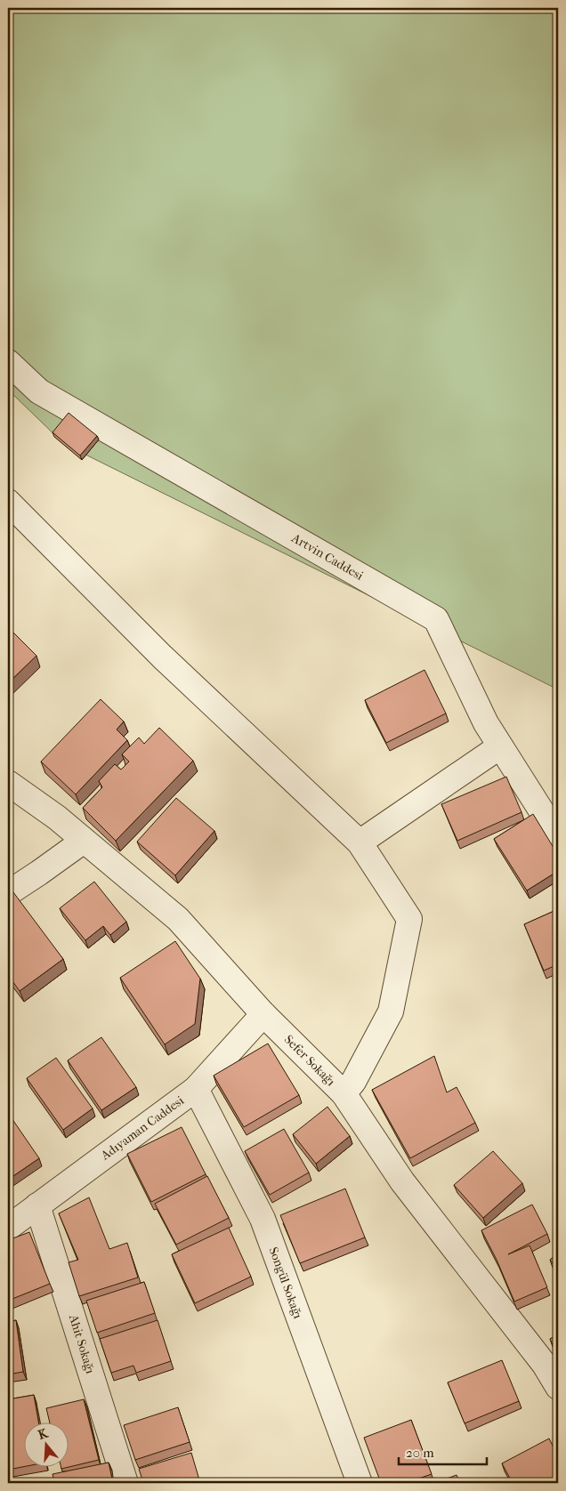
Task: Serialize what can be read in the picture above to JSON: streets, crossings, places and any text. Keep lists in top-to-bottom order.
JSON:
{
  "streets": {
    "street": [
      "Artvin Caddesi",
      "Sefer Sokağı",
      "Adıyaman Caddesi",
      "Songül Sokağı",
      "Ahit Sokağı"
    ]
  },
  "crossings": [
    ["Sefer Sokağı", "Adıyaman Caddesi"],
    ["Adıyaman Caddesi", "Songül Sokağı"],
    ["Adıyaman Caddesi", "Ahit Sokağı"]
  ],
  "scale_bar": "20 m",
  "north": "top"
}
